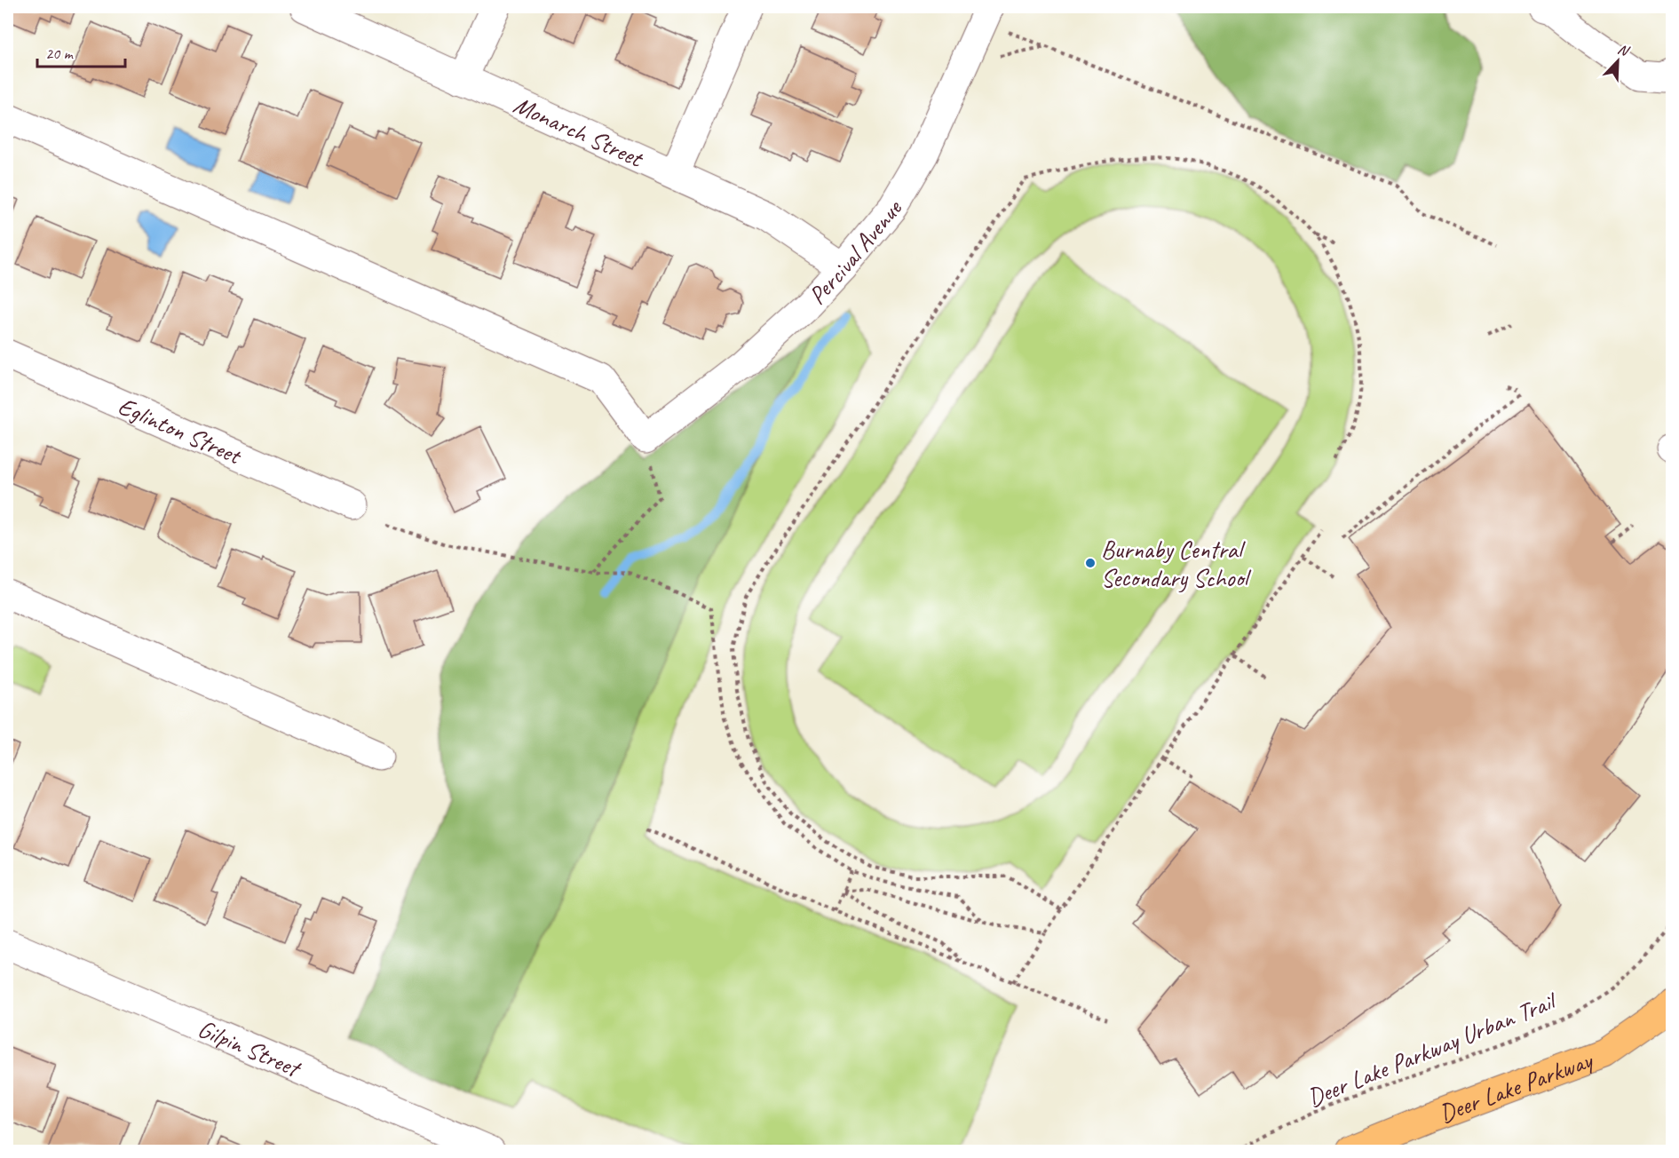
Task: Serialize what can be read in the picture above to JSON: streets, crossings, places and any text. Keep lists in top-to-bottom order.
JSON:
{
  "streets": {
    "main road": ["Deer Lake Parkway"],
    "street": [
      "Monarch Street",
      "Percival Avenue",
      "Eglinton Street",
      "Gilpin Street"
    ],
    "path": ["Deer Lake Parkway Urban Trail"]
  },
  "crossings": [
    ["Monarch Street", "Percival Avenue"]
  ],
  "places": ["Burnaby Central Secondary School"],
  "scale_bar": "20 m",
  "north": "top right"
}
